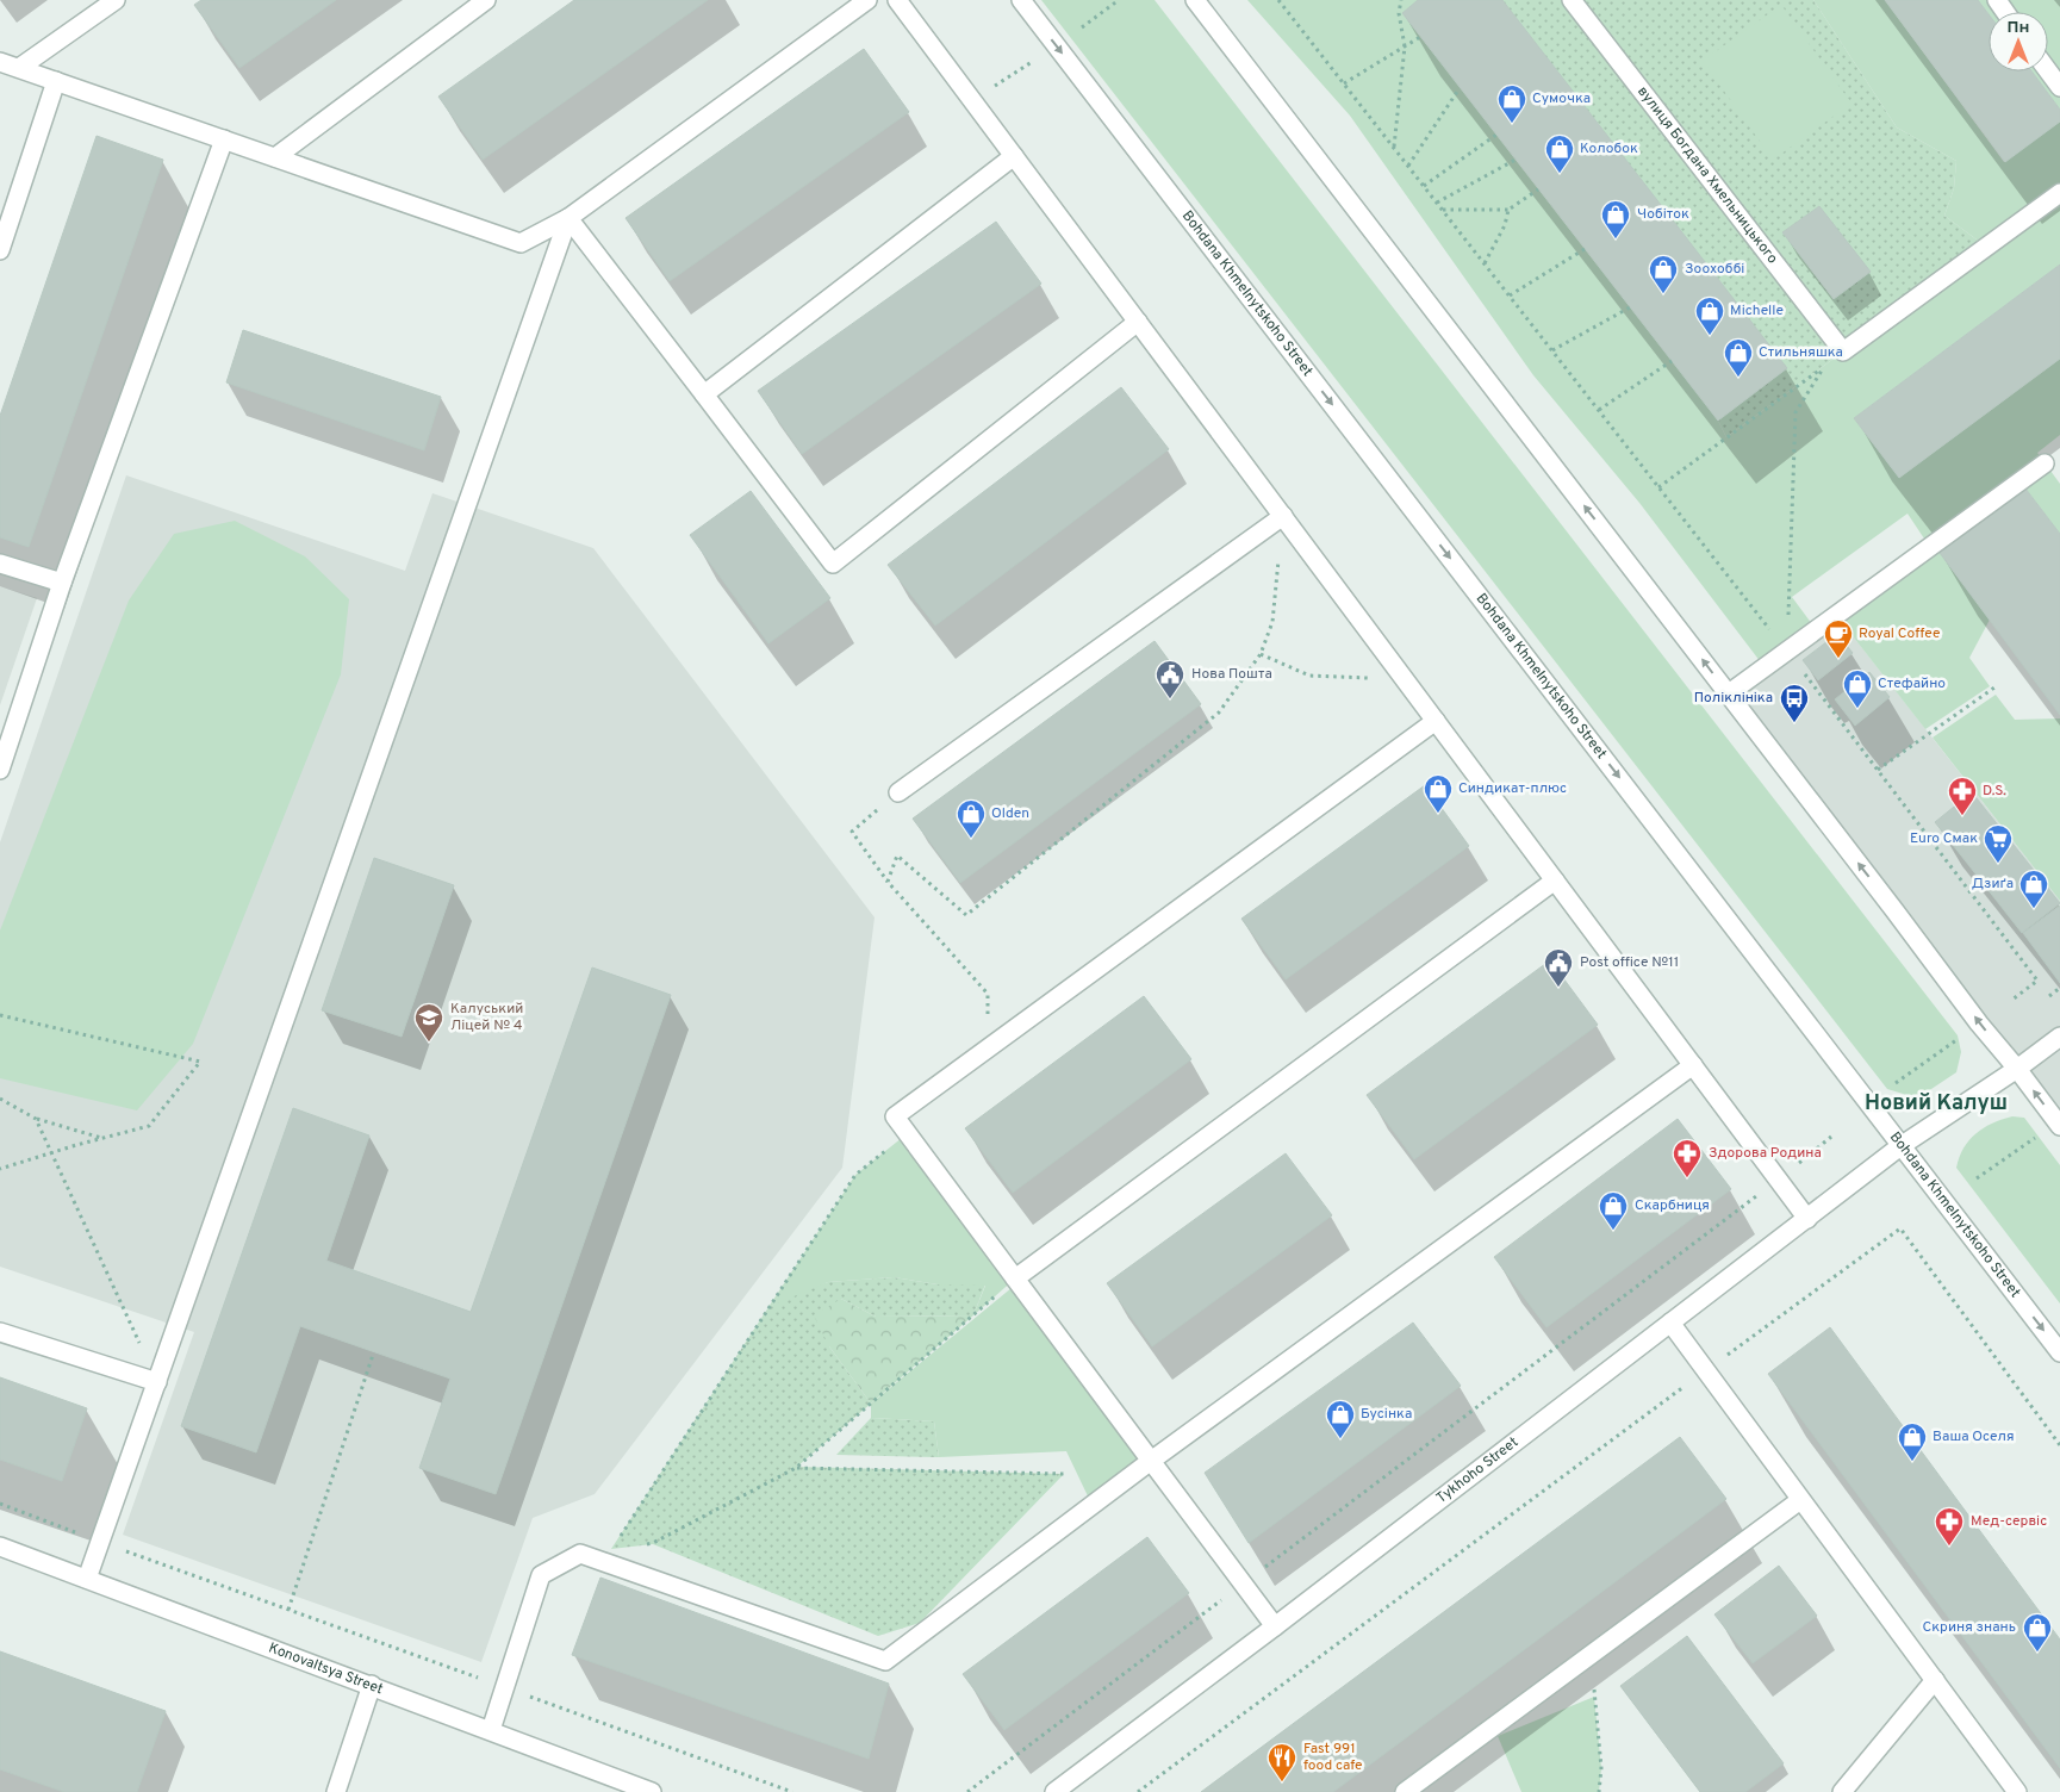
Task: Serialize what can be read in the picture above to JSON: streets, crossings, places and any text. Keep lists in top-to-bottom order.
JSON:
{
  "streets": {
    "street": [
      "вулиця Богдана Хмельницького",
      "Bohdana Khmelnytskoho Street",
      "Tykhoho Street",
      "Konovaltsya Street"
    ]
  },
  "crossings": [
    ["Bohdana Khmelnytskoho Street", "Tykhoho Street"]
  ],
  "districts": ["Новий Калуш"],
  "places": {
    "shop": [
      "Сумочка",
      "Колобок",
      "Чобіток",
      "Зоохоббі",
      "Michelle",
      "Стильняшка",
      "Стефайно",
      "Синдикат-плюс",
      "Olden",
      "Дзиґа",
      "Скарбниця",
      "Бусінка",
      "Ваша Оселя",
      "Скриня знань"
    ],
    "cafe": ["Royal Coffee"],
    "public building": ["Нова Пошта", "Post office №11"],
    "bus stop": ["Поліклініка"],
    "pharmacy": ["D.S.", "Здорова Родина", "Мед-сервіс"],
    "supermarket": ["Euro Смак"],
    "school or university": ["Калуський Ліцей № 4"],
    "restaurant": ["Fast 991 food cafe"]
  },
  "north": "top"
}
